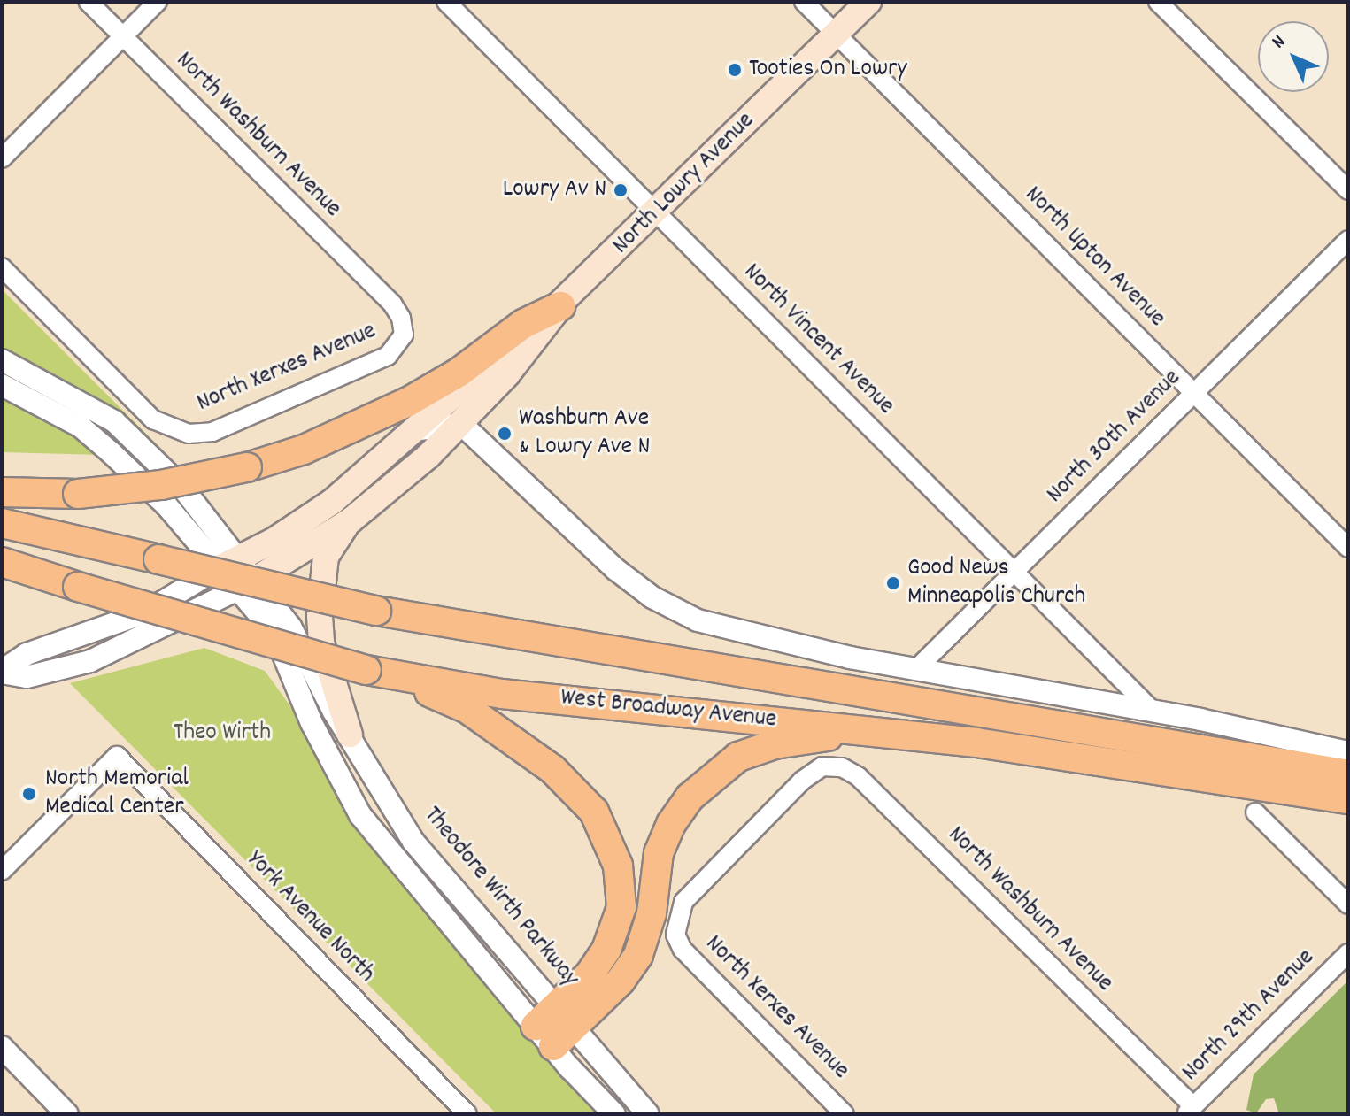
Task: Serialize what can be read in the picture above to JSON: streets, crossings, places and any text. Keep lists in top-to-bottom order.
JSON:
{
  "streets": {
    "main road": ["North Lowry Avenue", "West Broadway Avenue"],
    "street": [
      "North Washburn Avenue",
      "North Upton Avenue",
      "North Vincent Avenue",
      "North Xerxes Avenue",
      "North 30th Avenue",
      "Theodore Wirth Parkway",
      "York Avenue North",
      "North 29th Avenue"
    ]
  },
  "crossings": [
    ["North Washburn Avenue", "North Xerxes Avenue"],
    ["North Washburn Avenue", "North 29th Avenue"],
    ["North Lowry Avenue", "North Upton Avenue"],
    ["North Lowry Avenue", "North Vincent Avenue"],
    ["North Lowry Avenue", "Theodore Wirth Parkway"],
    ["North Upton Avenue", "North 30th Avenue"],
    ["North Vincent Avenue", "North 30th Avenue"]
  ],
  "parks": ["Theo Wirth"],
  "places": [
    "Tooties On Lowry",
    "Lowry Av N",
    "Washburn Ave & Lowry Ave N",
    "Good News Minneapolis Church",
    "North Memorial Medical Center"
  ],
  "north": "top left"
}
